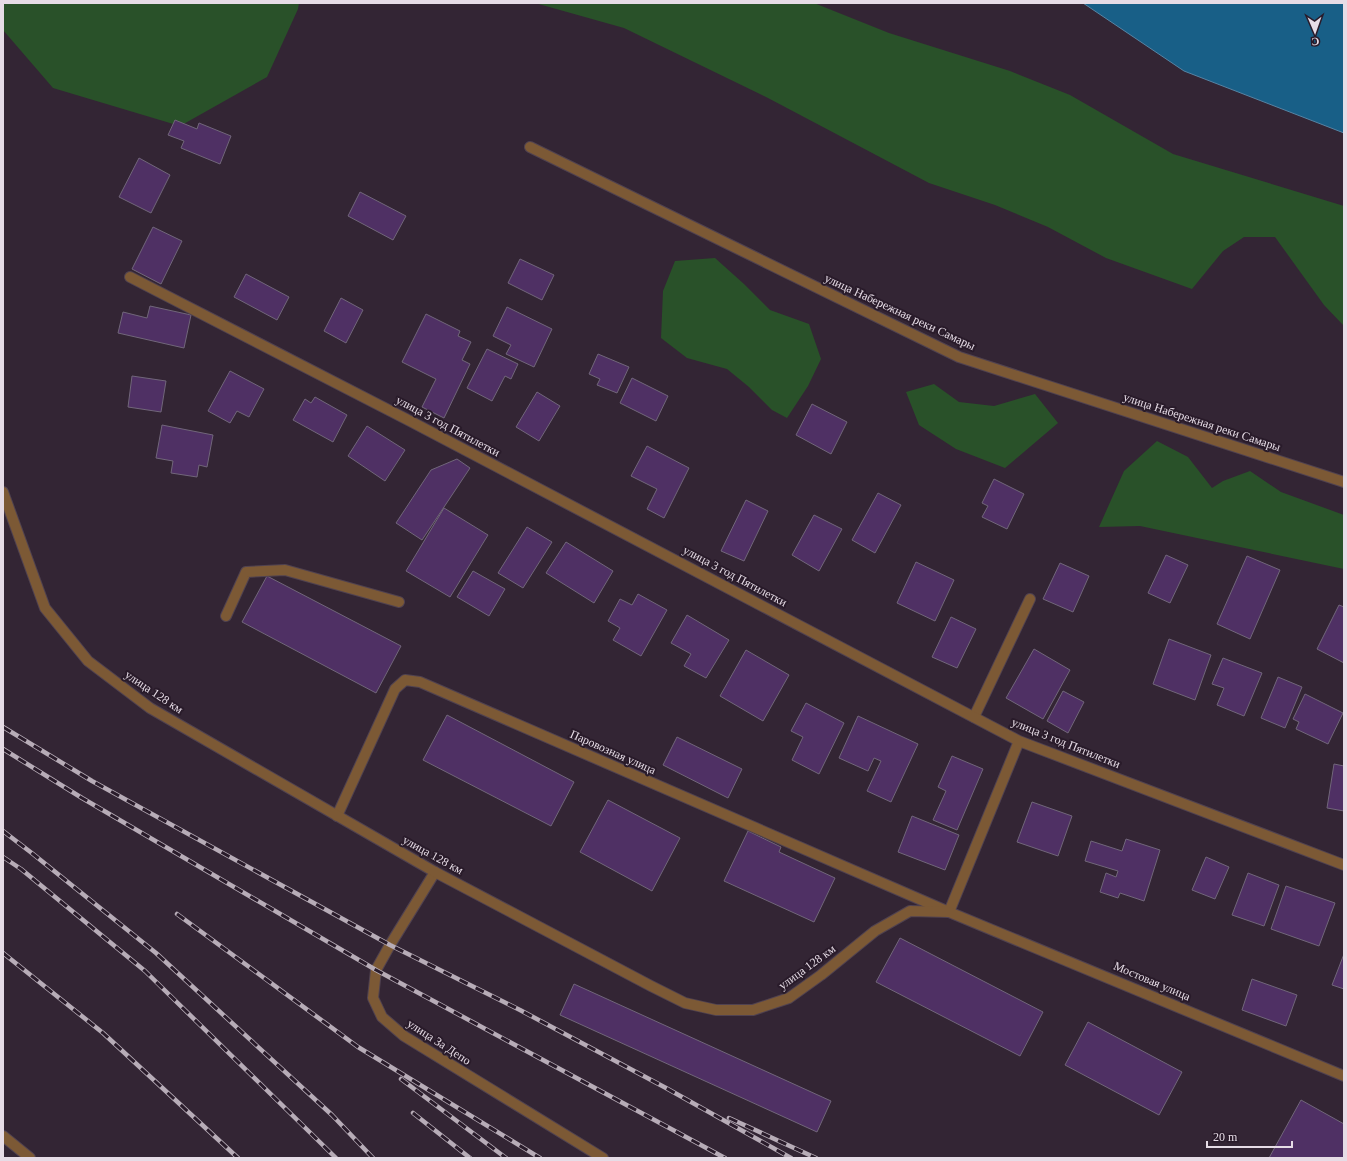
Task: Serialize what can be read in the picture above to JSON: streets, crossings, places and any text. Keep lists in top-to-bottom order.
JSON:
{
  "streets": {
    "street": [
      "улица Набережная реки Самары",
      "улица 3 год Пятилетки",
      "улица 128 км",
      "Паровозная улица",
      "Мостовая улица",
      "улица За Депо"
    ]
  },
  "crossings": [
    ["улица 128 км", "Паровозная улица"],
    ["улица 128 км", "Мостовая улица"],
    ["улица 128 км", "улица За Депо"],
    ["Паровозная улица", "Мостовая улица"]
  ],
  "scale_bar": "20 m",
  "north": "bottom"
}
